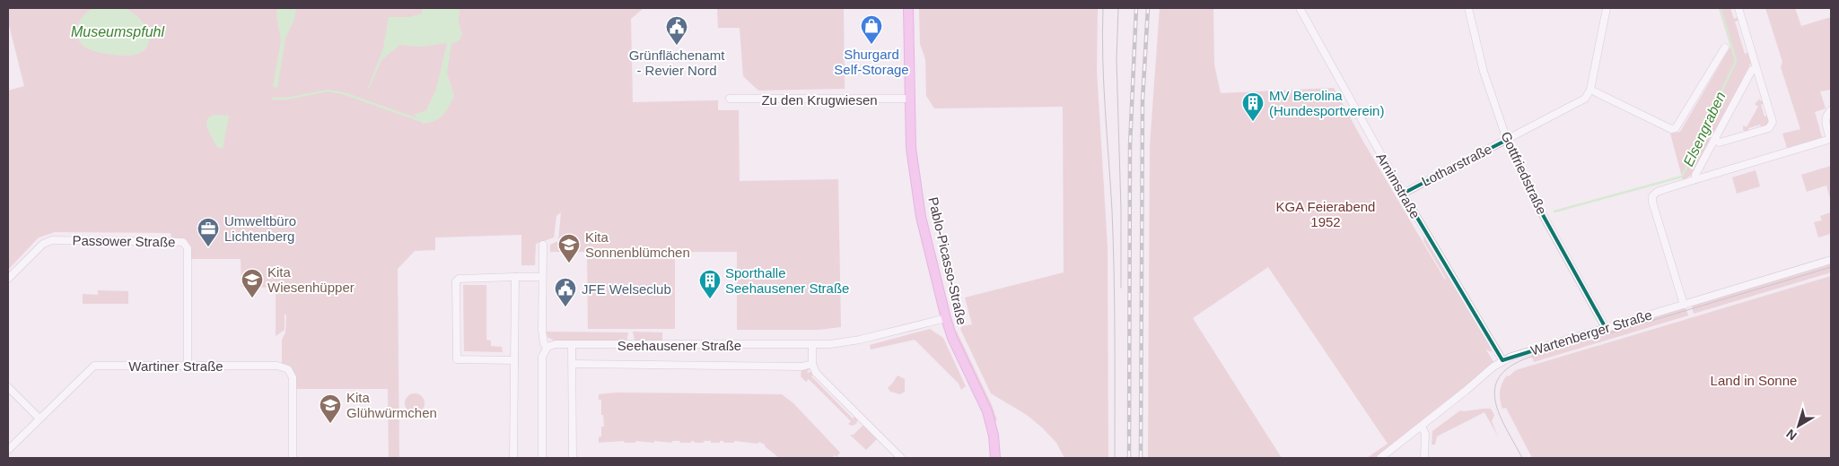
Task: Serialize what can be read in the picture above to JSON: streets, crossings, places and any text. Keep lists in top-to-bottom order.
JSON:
{
  "streets": {
    "main road": ["Pablo-Picasso-Straße"],
    "street": [
      "Zu den Krugwiesen",
      "Lotharstraße",
      "Gottfriedstraße",
      "Arnimstraße",
      "Passower Straße",
      "Wartenberger Straße",
      "Seehausener Straße",
      "Wartiner Straße"
    ]
  },
  "crossings": [
    ["Zu den Krugwiesen", "Pablo-Picasso-Straße"],
    ["Lotharstraße", "Gottfriedstraße"],
    ["Lotharstraße", "Arnimstraße"],
    ["Gottfriedstraße", "Wartenberger Straße"],
    ["Arnimstraße", "Wartenberger Straße"],
    ["Passower Straße", "Wartiner Straße"],
    ["Pablo-Picasso-Straße", "Seehausener Straße"]
  ],
  "water": ["Museumspfuhl", "Elsengraben"],
  "parks": ["KGA Feierabend 1952", "Land in Sonne"],
  "places": {
    "shop": ["Shurgard Self-Storage"],
    "public building": ["Grünflächenamt - Revier Nord", "JFE Welseclub"],
    "building": ["MV Berolina (Hundesportverein)", "Sporthalle Seehausener Straße"],
    "office": ["Umweltbüro Lichtenberg"],
    "school or university": ["Kita Sonnenblümchen", "Kita Wiesenhüpper", "Kita Glühwürmchen"]
  },
  "north": "bottom left"
}
